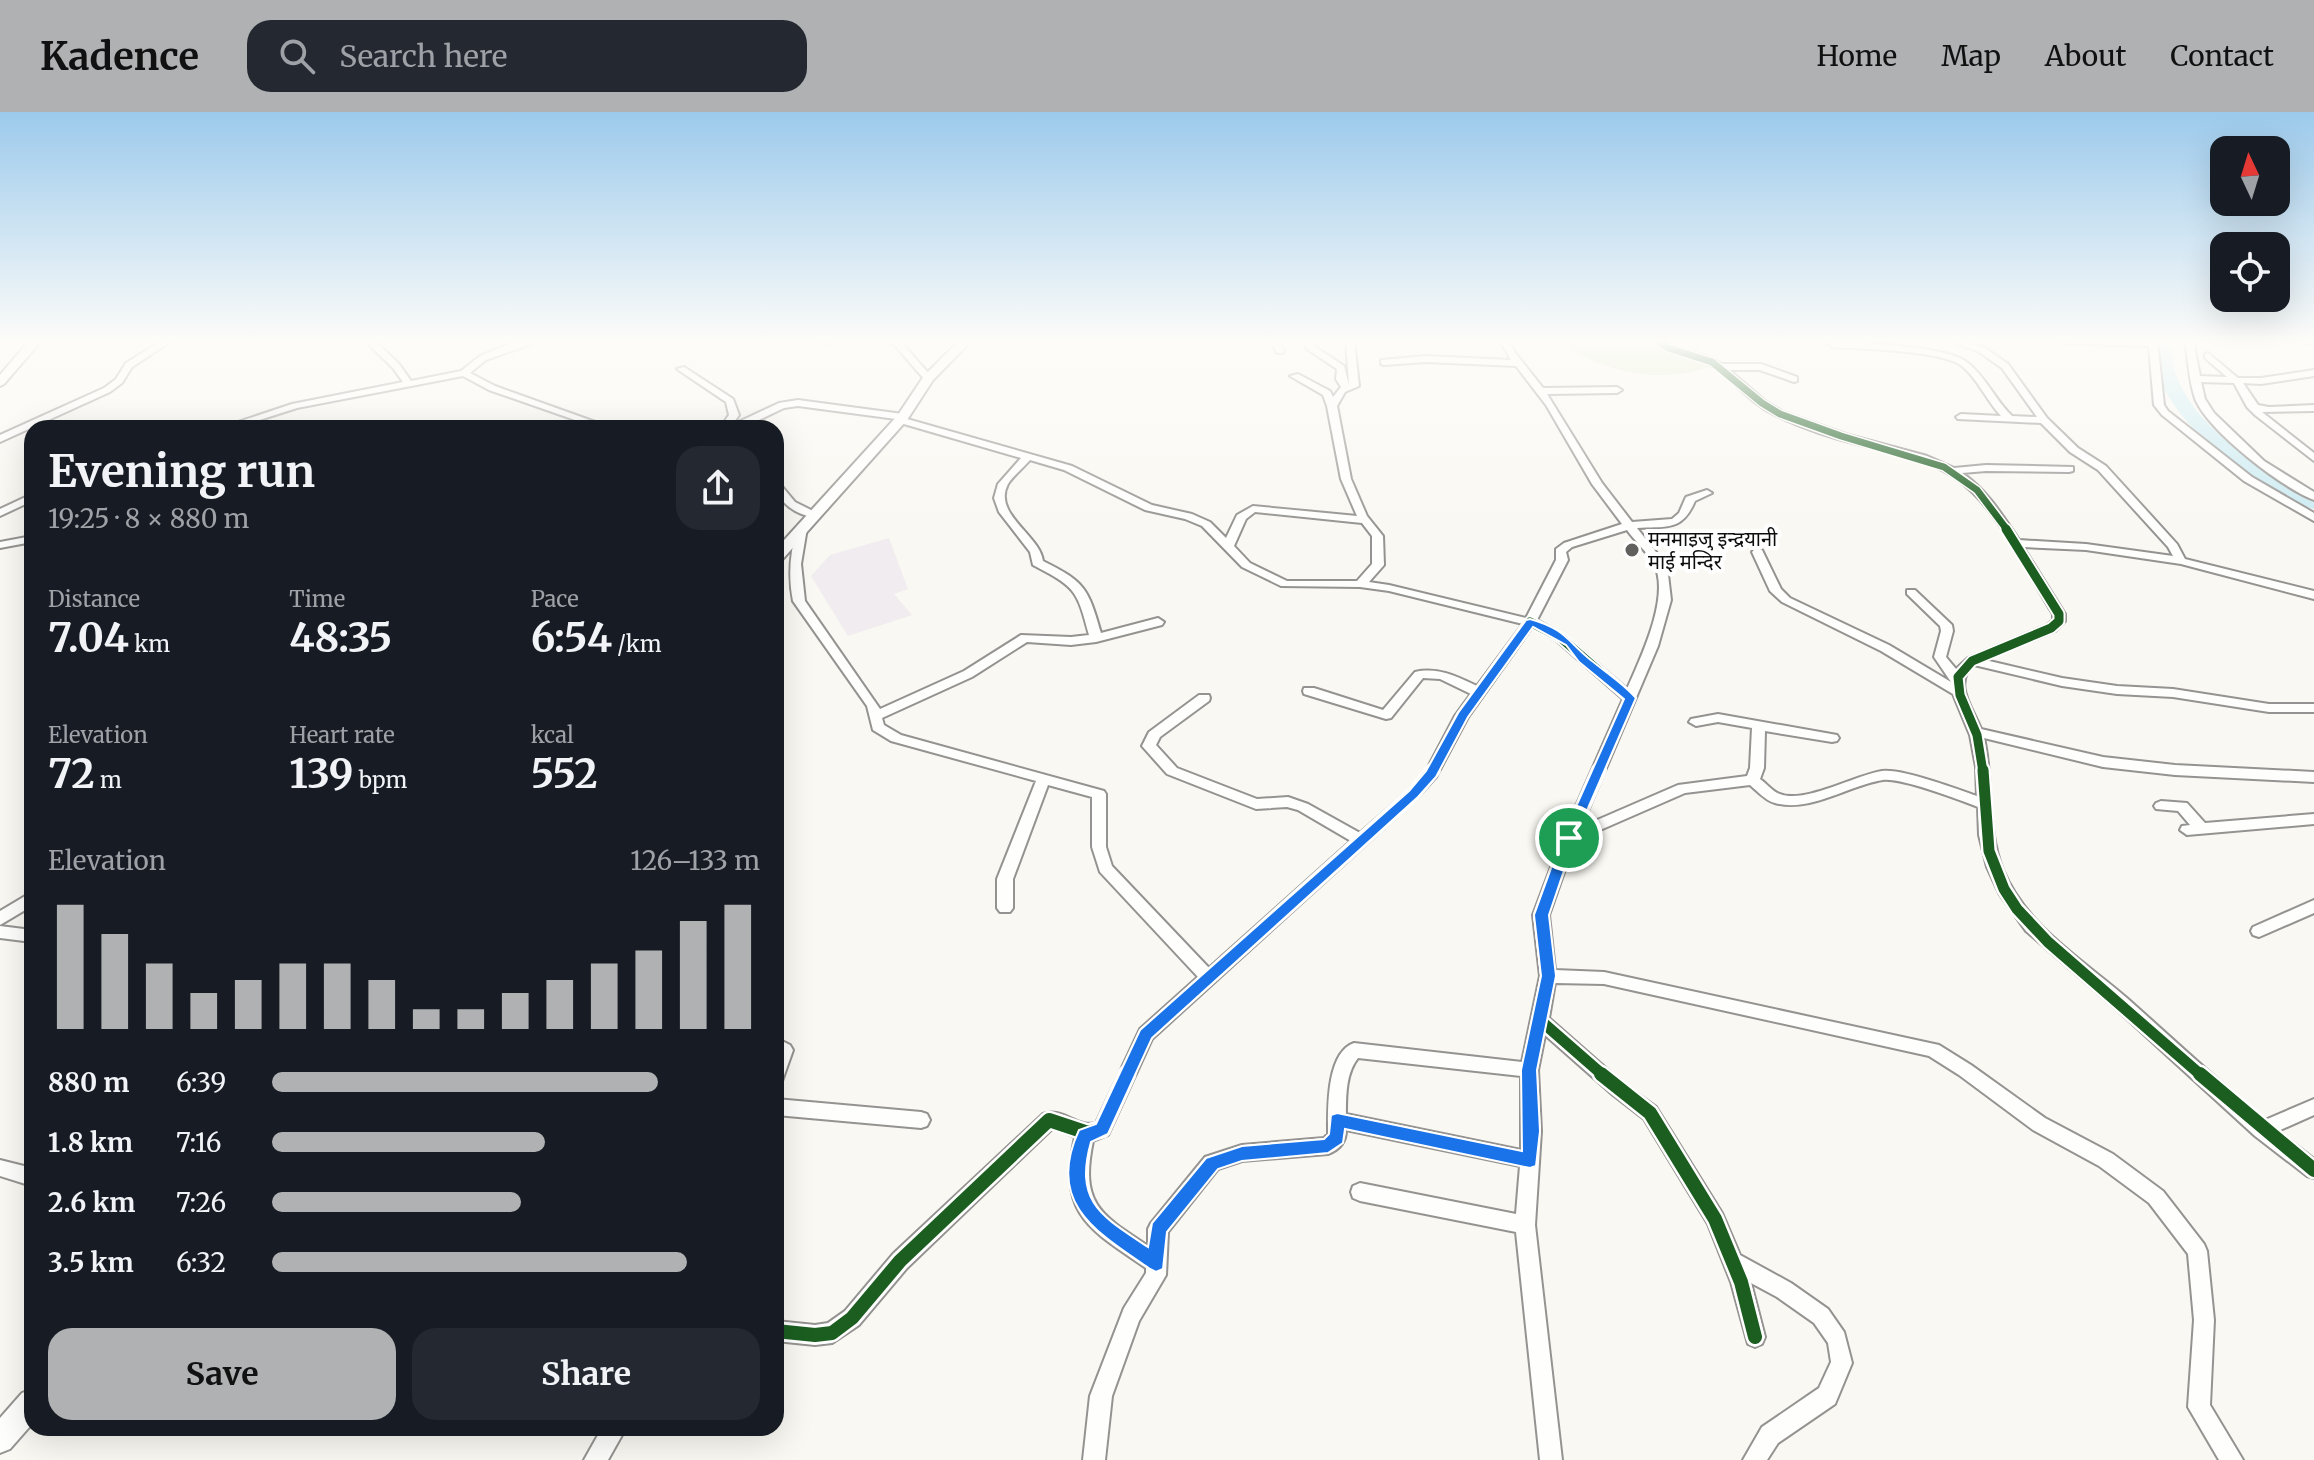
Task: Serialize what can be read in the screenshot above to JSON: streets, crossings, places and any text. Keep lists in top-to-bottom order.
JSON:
{
  "places": ["मनमाइजु इन्द्रयानी माई मन्दिर"],
  "north": "top",
  "page": {
    "header": "Kadence",
    "search": "Search here",
    "nav": [
      "Home",
      "Map",
      "About",
      "Contact"
    ],
    "heading": ["Evening run", "19:25 · 8 × 880 m"],
    "stats": [
      ["Distance", "7.04 km"],
      ["Time", "48:35"],
      ["Pace", "6:54 /km"],
      ["Elevation", "72 m"],
      ["Heart rate", "139 bpm"],
      ["kcal", "552"]
    ],
    "chart": ["Elevation", "126–133 m"],
    "list": [
      {
        "name": "880 m",
        "note": "6:39"
      },
      {
        "name": "1.8 km",
        "note": "7:16"
      },
      {
        "name": "2.6 km",
        "note": "7:26"
      },
      {
        "name": "3.5 km",
        "note": "6:32"
      }
    ],
    "buttons": ["Save", "Share"]
  }
}
